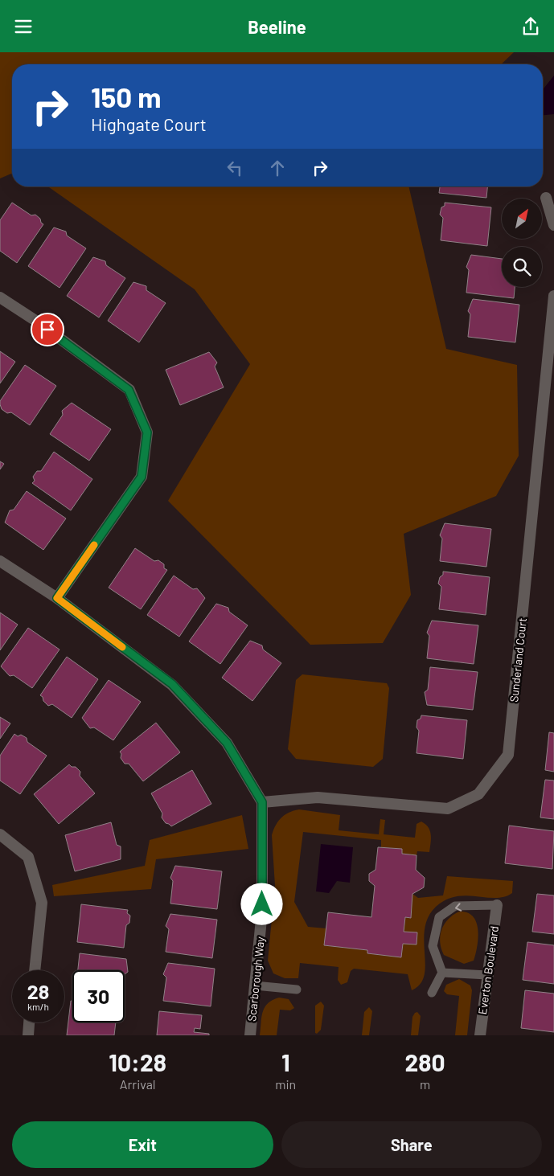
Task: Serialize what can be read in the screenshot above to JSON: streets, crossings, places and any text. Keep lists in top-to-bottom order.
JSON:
{
  "streets": {
    "street": ["Sunderland Court", "Everton Boulevard", "Scarborough Way"]
  },
  "crossings": [
    ["Sunderland Court", "Scarborough Way"]
  ],
  "north": "top right",
  "page": {
    "header": "Beeline",
    "turn": ["150 m", "Highgate Court"],
    "speed": "28 km/h",
    "limit": "30",
    "eta": [
      "10:28",
      "Arrival",
      "1",
      "min",
      "280",
      "m"
    ],
    "buttons": ["Exit", "Share"]
  }
}
